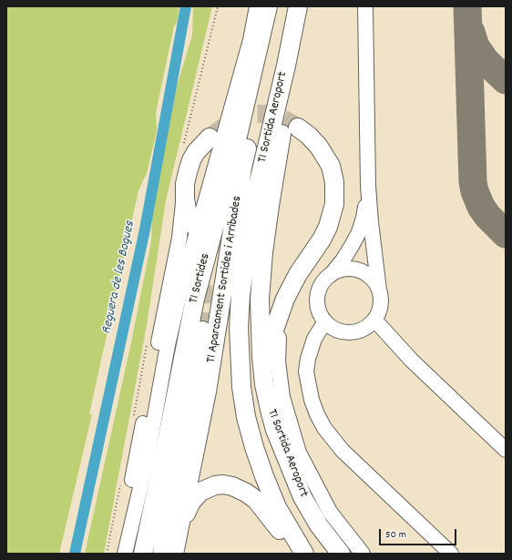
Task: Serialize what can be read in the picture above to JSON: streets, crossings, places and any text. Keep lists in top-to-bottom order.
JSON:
{
  "streets": {
    "main road": ["T1 Sortida Aeroport", "T1 Sortides", "T1 Aparcament Sortides i Arribades"]
  },
  "water": ["Reguera de les Bogues"],
  "scale_bar": "50 m"
}
